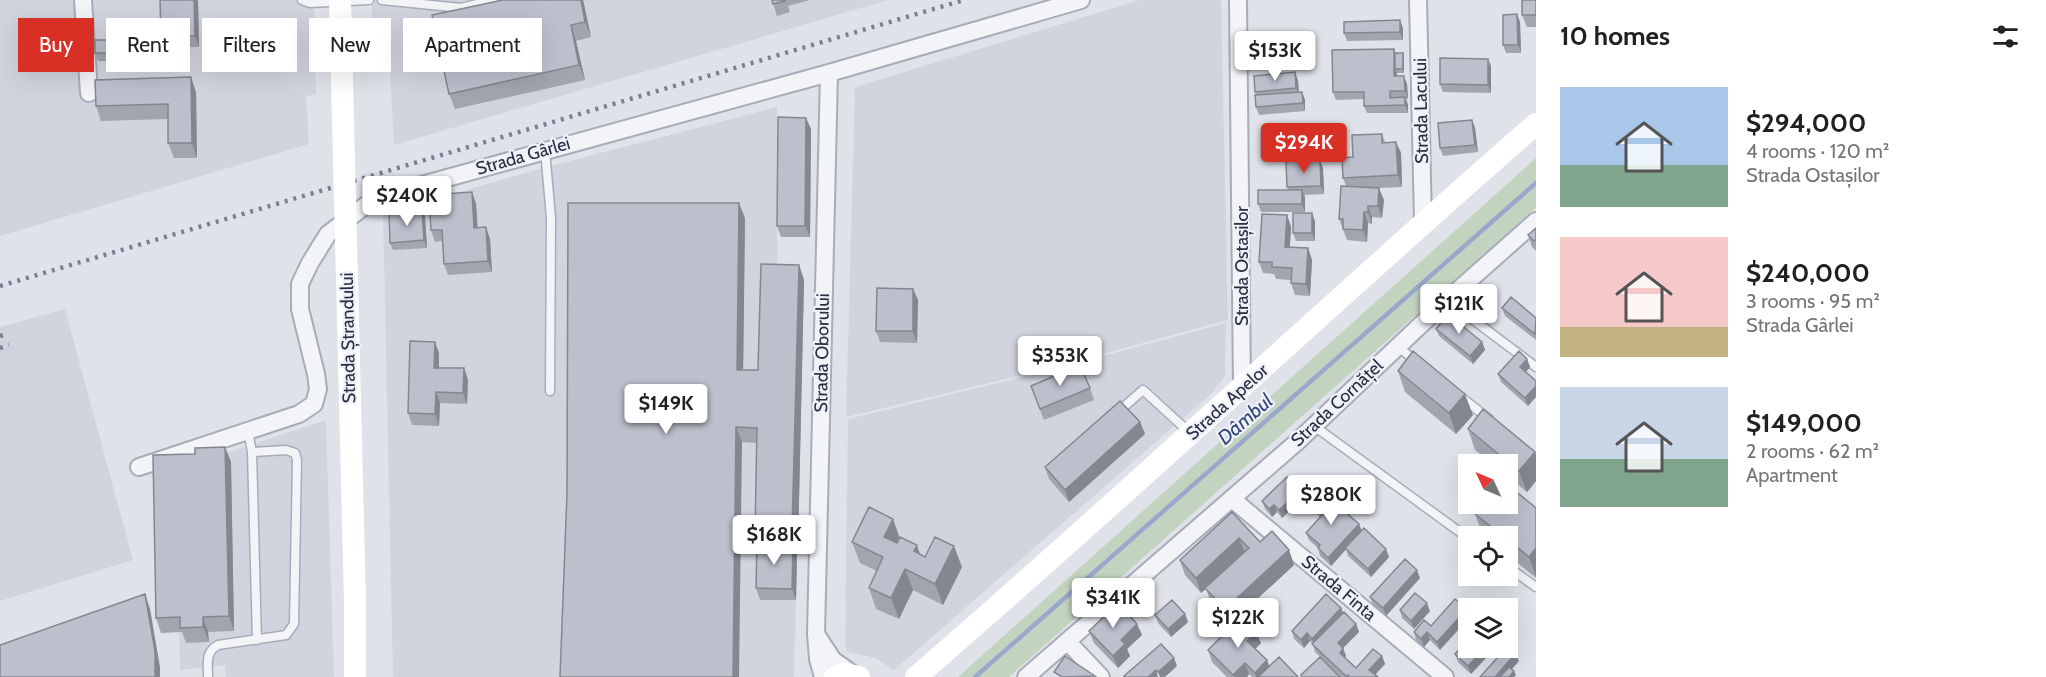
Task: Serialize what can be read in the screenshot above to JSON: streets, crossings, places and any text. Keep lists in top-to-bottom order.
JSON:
{
  "streets": {
    "street": [
      "Strada Lacului",
      "Strada Gârlei",
      "Strada Ostașilor",
      "Strada Ștrandului",
      "Strada Oborului",
      "Strada Apelor",
      "Strada Cornățel",
      "Strada Finta"
    ]
  },
  "crossings": [
    ["Strada Lacului", "Strada Apelor"],
    ["Strada Gârlei", "Strada Oborului"],
    ["Strada Ostașilor", "Strada Apelor"],
    ["Strada Cornățel", "Strada Finta"]
  ],
  "water": ["Dâmbul"],
  "north": "top left",
  "page": {
    "heading": "10 homes",
    "chip": [
      "Buy",
      "Rent",
      "Filters",
      "New",
      "Apartment"
    ],
    "price": [
      "$153K",
      "$294K",
      "$240K",
      "$121K",
      "$353K",
      "$149K",
      "$280K",
      "$168K",
      "$341K",
      "$122K"
    ],
    "list": [
      {
        "name": "$294,000",
        "note": "4 rooms · 120 m² · Strada Ostașilor"
      },
      {
        "name": "$240,000",
        "note": "3 rooms · 95 m² · Strada Gârlei"
      },
      {
        "name": "$149,000",
        "note": "2 rooms · 62 m² · Apartment"
      }
    ]
  }
}
